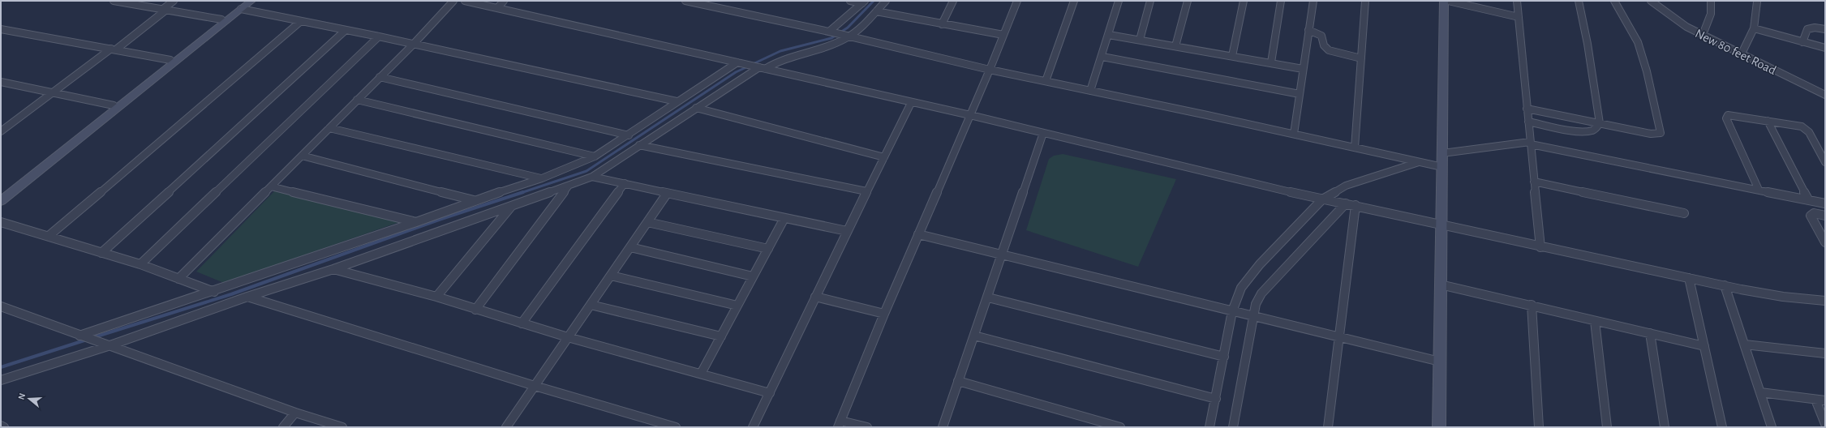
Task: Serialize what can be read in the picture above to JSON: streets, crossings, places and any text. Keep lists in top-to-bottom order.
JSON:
{
  "streets": {
    "street": ["New 80 feet Road"]
  },
  "north": "left"
}
